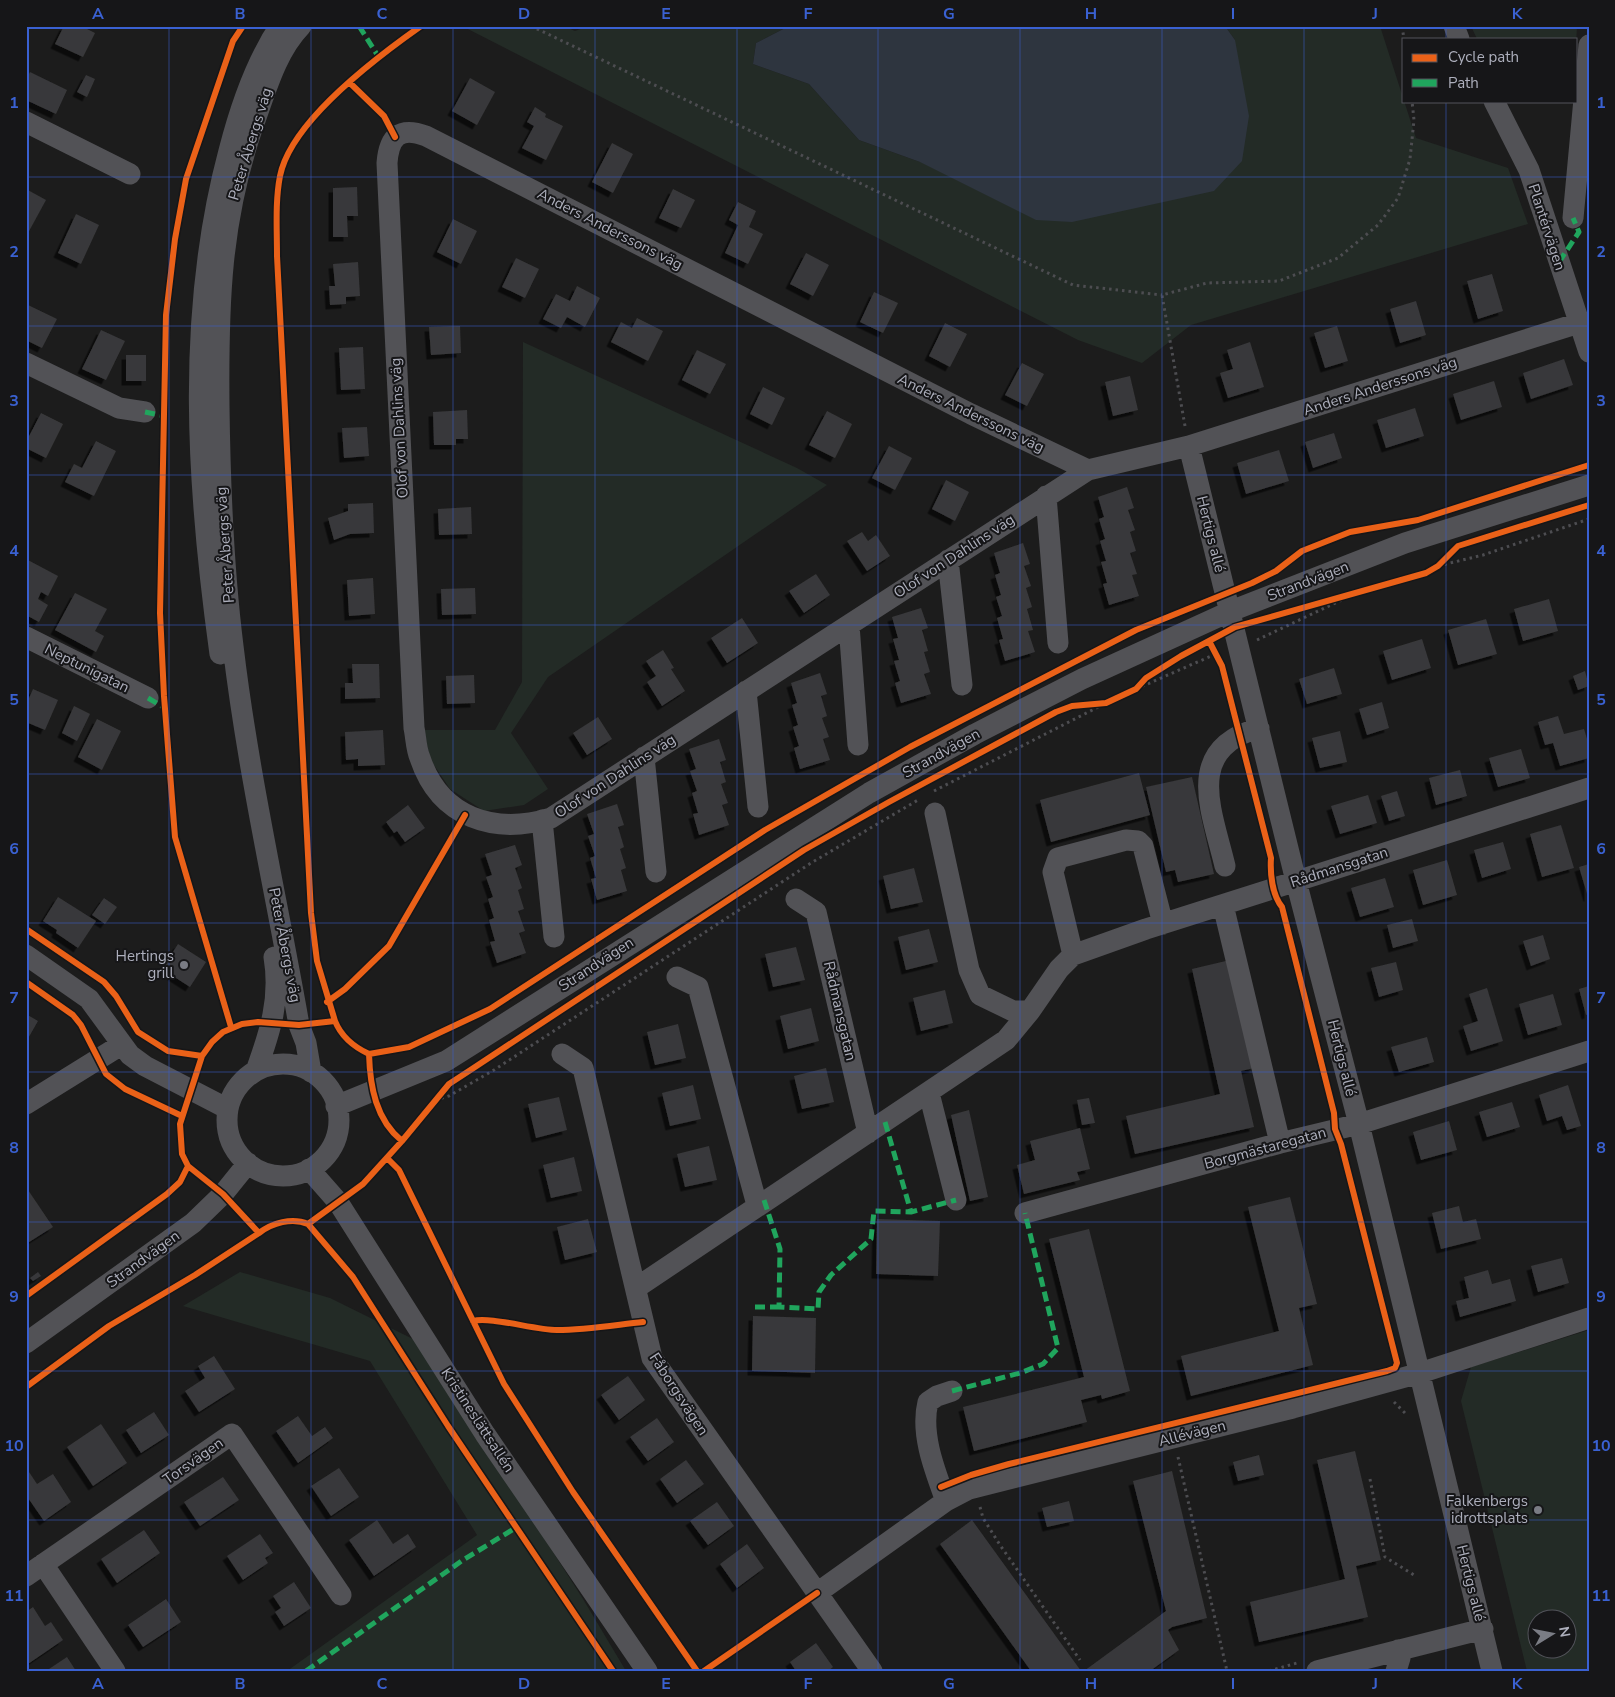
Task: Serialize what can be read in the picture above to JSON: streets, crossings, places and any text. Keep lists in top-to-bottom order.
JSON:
{
  "streets": {
    "street": [
      "Peter Åbergs väg",
      "Plantérvägen",
      "Anders Anderssons väg",
      "Olof von Dahlins väg",
      "Hertigs allé",
      "Strandvägen",
      "Neptunigatan",
      "Rådmansgatan",
      "Borgmästaregatan",
      "Fåborgsvägen",
      "Kristineslättsallén",
      "Allévägen",
      "Torsvägen"
    ]
  },
  "crossings": [
    ["Peter Åbergs väg", "Strandvägen"],
    ["Peter Åbergs väg", "Kristineslättsallén"],
    ["Plantérvägen", "Anders Anderssons väg"],
    ["Anders Anderssons väg", "Olof von Dahlins väg"],
    ["Anders Anderssons väg", "Hertigs allé"],
    ["Hertigs allé", "Strandvägen"],
    ["Hertigs allé", "Rådmansgatan"],
    ["Hertigs allé", "Borgmästaregatan"],
    ["Hertigs allé", "Allévägen"],
    ["Strandvägen", "Kristineslättsallén"],
    ["Rådmansgatan", "Fåborgsvägen"],
    ["Fåborgsvägen", "Allévägen"]
  ],
  "places": ["Hertings grill", "Falkenbergs idrottsplats"],
  "legend": ["Cycle path", "Path"],
  "north": "right",
  "grid": {
    "columns": [
      "A",
      "B",
      "C",
      "D",
      "E",
      "F",
      "G",
      "H",
      "I",
      "J",
      "K"
    ],
    "rows": [
      "1",
      "2",
      "3",
      "4",
      "5",
      "6",
      "7",
      "8",
      "9",
      "10",
      "11"
    ]
  }
}
